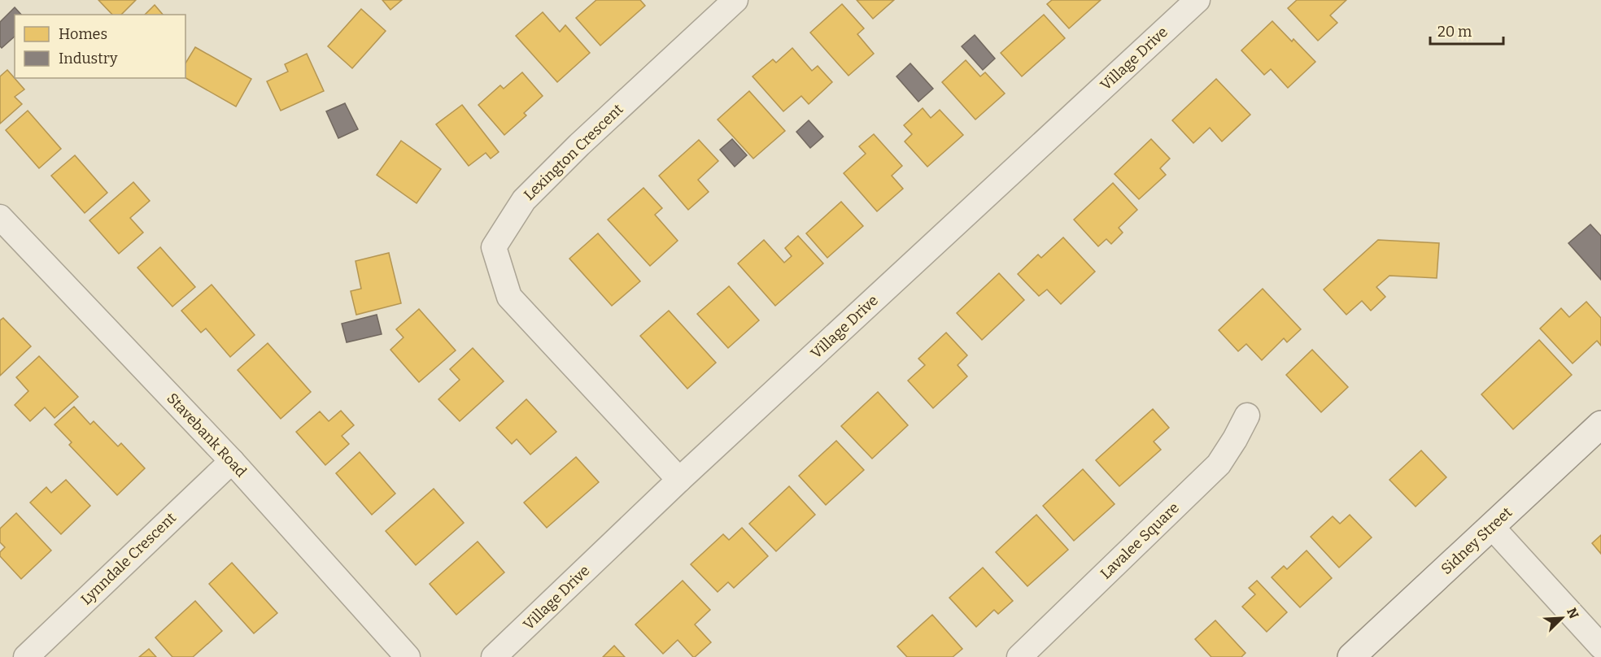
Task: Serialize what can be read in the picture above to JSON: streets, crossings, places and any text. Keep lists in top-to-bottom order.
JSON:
{
  "streets": {
    "main road": ["Sidney Street"],
    "street": [
      "Village Drive",
      "Lexington Crescent",
      "Stavebank Road",
      "Lavalee Square",
      "Lynndale Crescent"
    ]
  },
  "crossings": [
    ["Village Drive", "Lexington Crescent"],
    ["Stavebank Road", "Lynndale Crescent"]
  ],
  "legend": ["Homes", "Industry"],
  "scale_bar": "20 m",
  "north": "top right"
}
